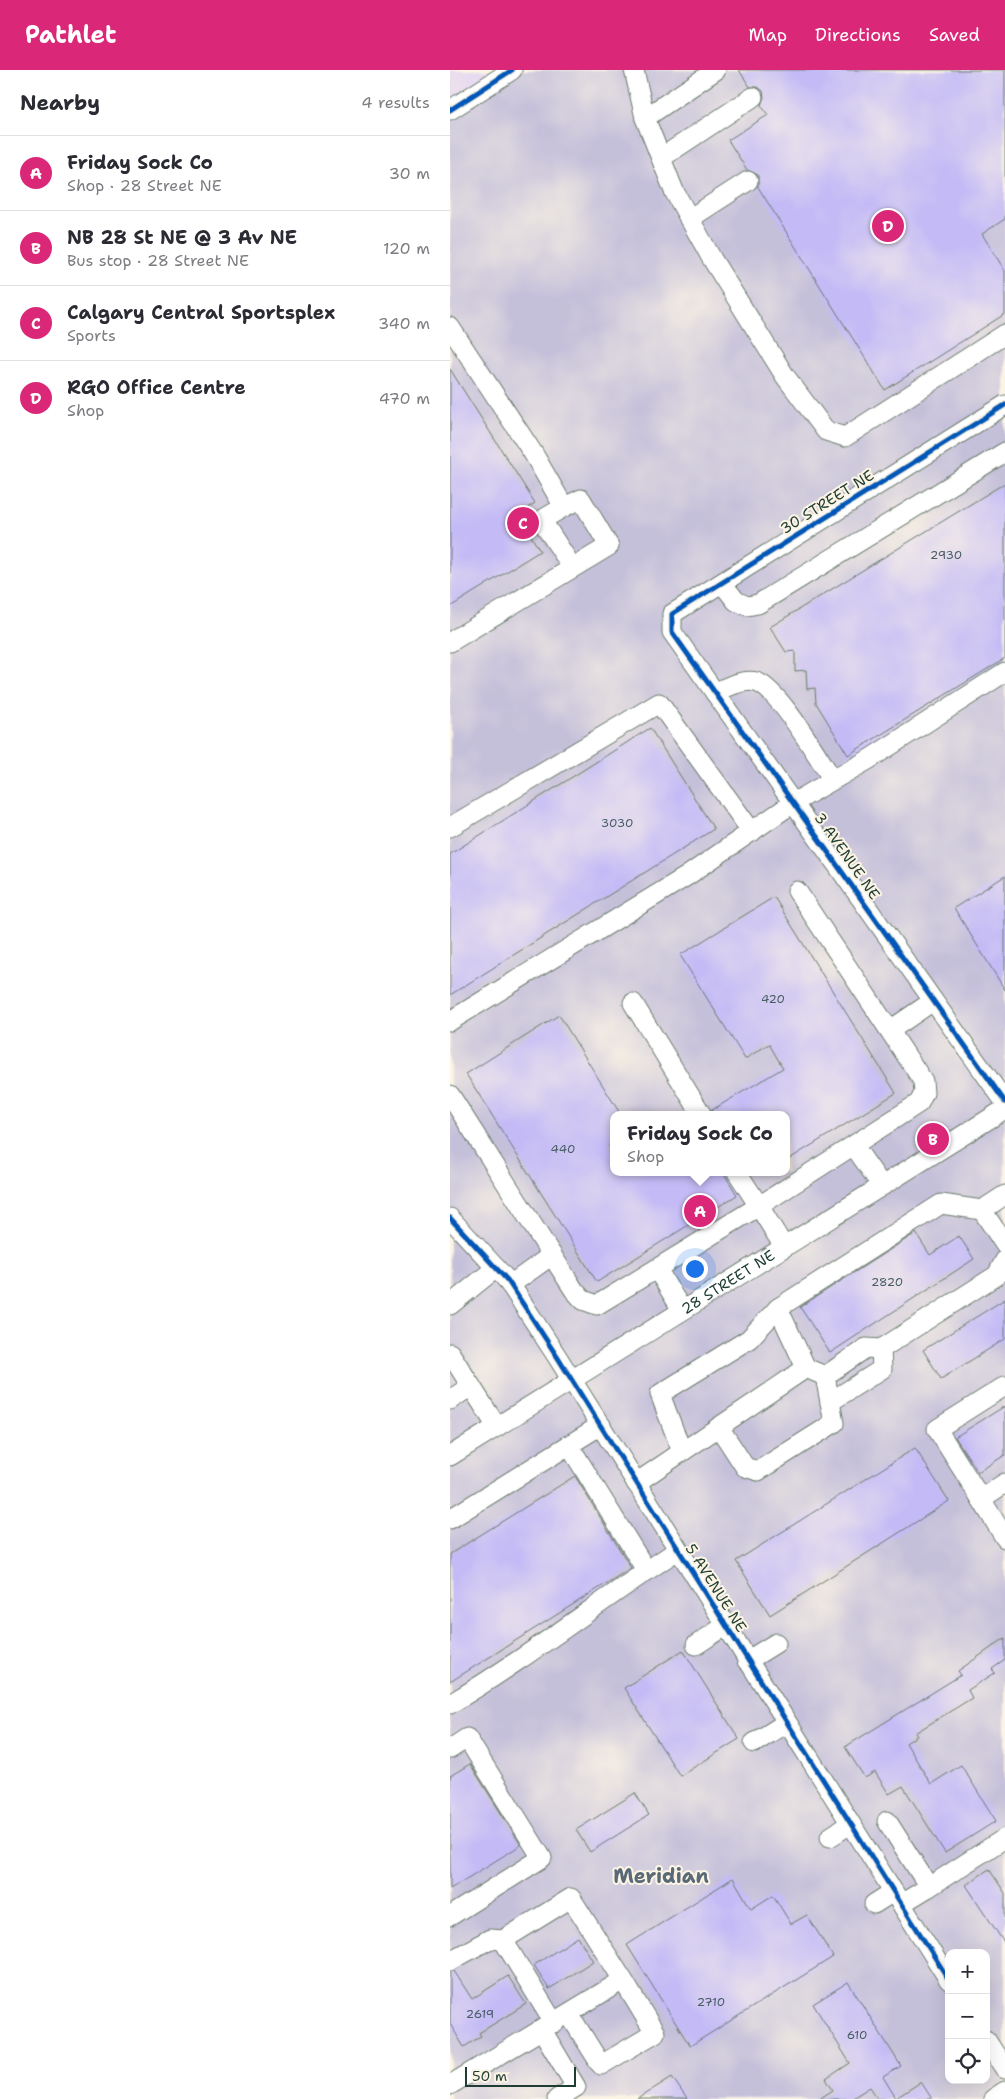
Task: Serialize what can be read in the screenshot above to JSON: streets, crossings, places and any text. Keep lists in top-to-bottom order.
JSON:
{
  "streets": {
    "street": [
      "30 STREET NE",
      "3 AVENUE NE",
      "28 STREET NE",
      "5 AVENUE NE"
    ]
  },
  "crossings": [
    ["30 STREET NE", "3 AVENUE NE"],
    ["28 STREET NE", "5 AVENUE NE"]
  ],
  "districts": ["Meridian"],
  "house_numbers": [
    "2930",
    "3030",
    "420",
    "440",
    "2820",
    "2710",
    "2619",
    "610"
  ],
  "scale_bar": "50 m",
  "page": {
    "header": "Pathlet",
    "nav": ["Map", "Directions", "Saved"],
    "heading": ["Nearby", "4 results"],
    "list": [
      {
        "mark": "A",
        "name": "Friday Sock Co",
        "note": "Shop · 28 Street NE",
        "value": "30 m"
      },
      {
        "mark": "B",
        "name": "NB 28 St NE @ 3 Av NE",
        "note": "Bus stop · 28 Street NE",
        "value": "120 m"
      },
      {
        "mark": "C",
        "name": "Calgary Central Sportsplex",
        "note": "Sports",
        "value": "340 m"
      },
      {
        "mark": "D",
        "name": "RGO Office Centre",
        "note": "Shop",
        "value": "470 m"
      }
    ],
    "pins": [
      "D",
      "C",
      "B",
      "A"
    ],
    "popup": ["Friday Sock Co", "Shop"],
    "map_buttons": ["+", "−"],
    "scale": "50 m"
  }
}
